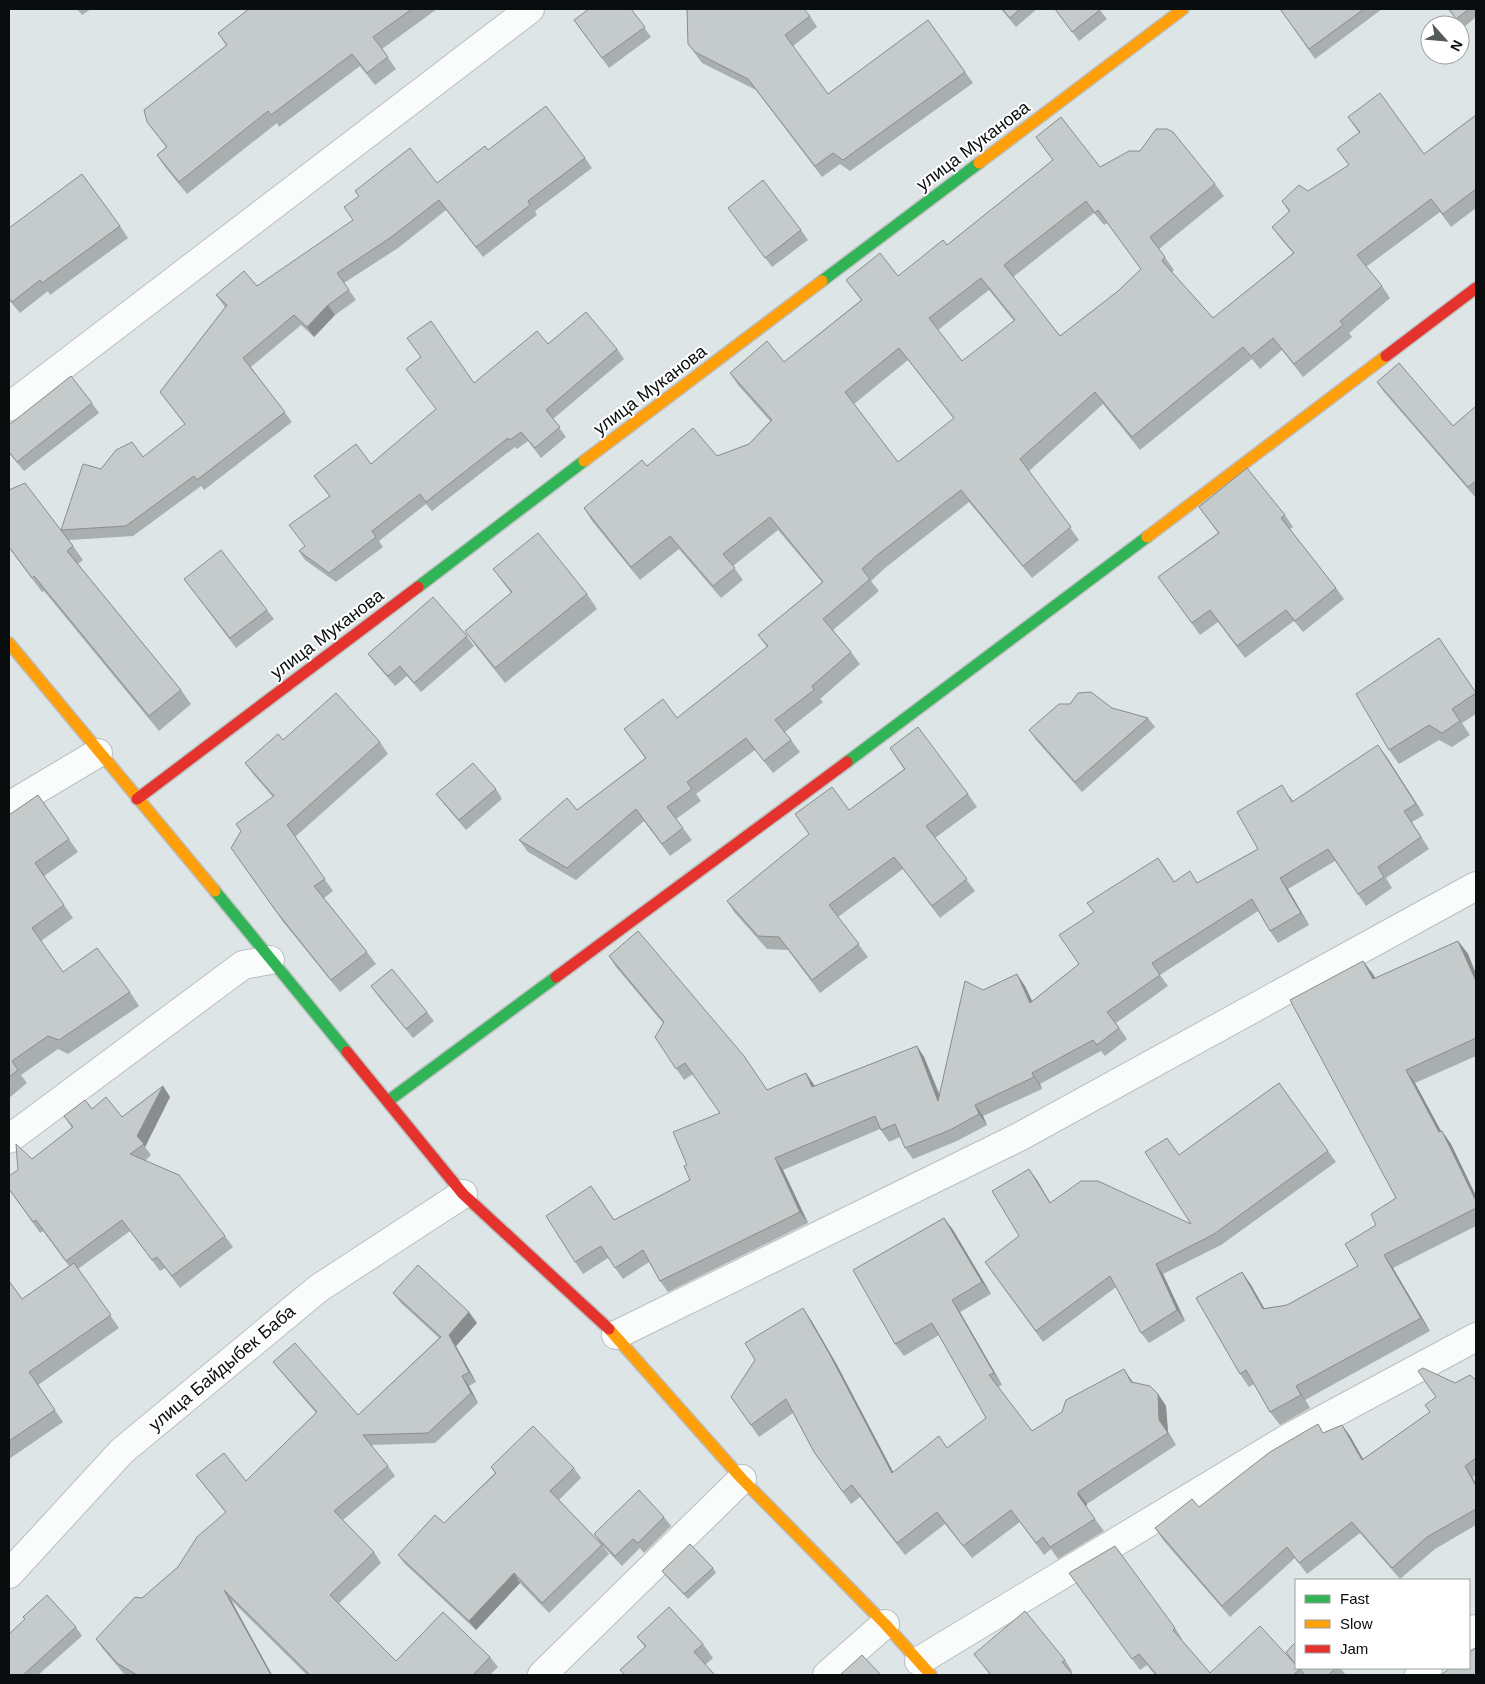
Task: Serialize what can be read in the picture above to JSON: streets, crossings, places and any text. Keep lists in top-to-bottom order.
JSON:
{
  "streets": {
    "street": ["улица Муканова", "улица Байдыбек Баба"]
  },
  "legend": ["Fast", "Slow", "Jam"],
  "north": "bottom right"
}
